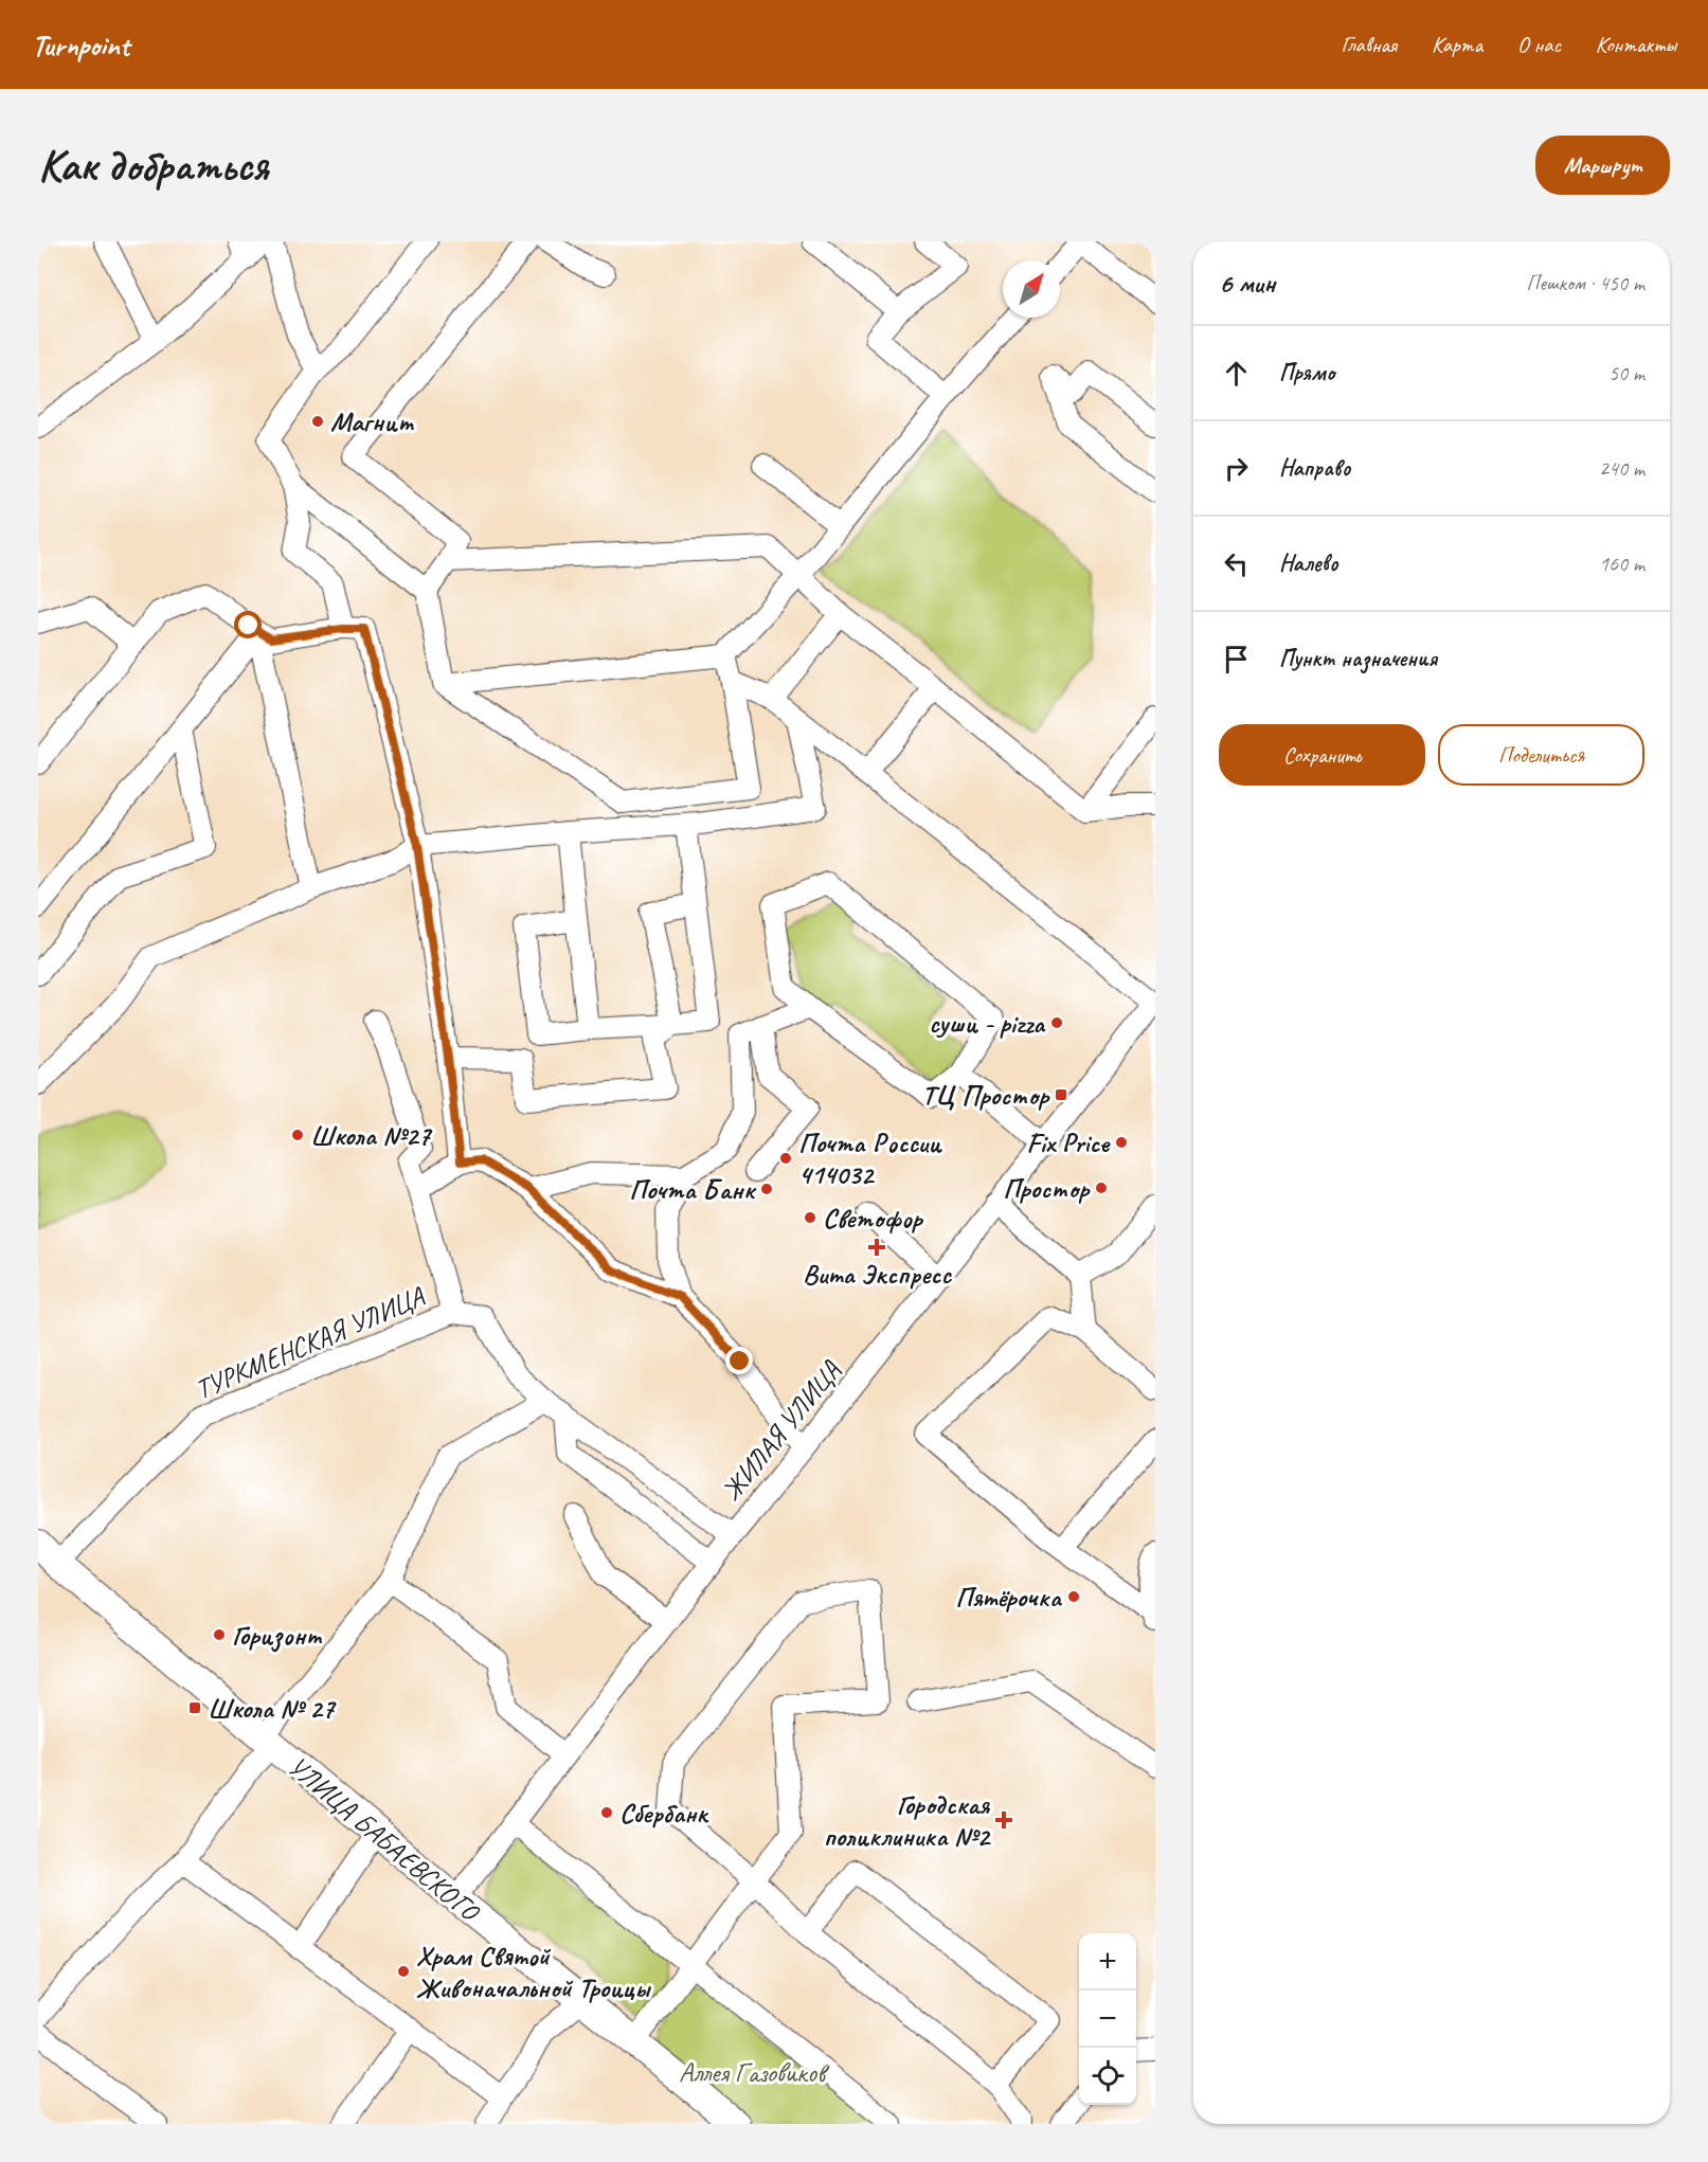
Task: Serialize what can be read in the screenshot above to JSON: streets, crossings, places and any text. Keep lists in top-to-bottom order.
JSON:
{
  "streets": {
    "main road": ["УЛИЦА БАБАЕВСКОГО"],
    "street": ["ТУРКМЕНСКАЯ УЛИЦА", "ЖИЛАЯ УЛИЦА"]
  },
  "crossings": [
    ["ТУРКМЕНСКАЯ УЛИЦА", "УЛИЦА БАБАЕВСКОГО"],
    ["ЖИЛАЯ УЛИЦА", "УЛИЦА БАБАЕВСКОГО"]
  ],
  "parks": ["Аллея Газовиков"],
  "places": {
    "other": [
      "Магнит",
      "суши - pizza",
      "Школа №27",
      "Fix Price",
      "Почта России 414032",
      "Простор",
      "Почта Банк",
      "Светофор",
      "Пятёрочка",
      "Горизонт",
      "Сбербанк",
      "Храм Святой Живоначальной Троицы"
    ],
    "transit": ["ТЦ Простор", "Школа № 27"],
    "health": ["Вита Экспресс", "Городская поликлиника №2"]
  },
  "north": "top right",
  "page": {
    "header": "Turnpoint",
    "nav": [
      "Главная",
      "Карта",
      "О нас",
      "Контакты"
    ],
    "buttons": [
      "Маршрут",
      ["Сохранить", "Поделиться"]
    ],
    "title": "Как добраться",
    "heading": ["6 мин", "Пешком · 450 m"],
    "list": [
      ["Прямо", "50 m"],
      ["Направо", "240 m"],
      ["Налево", "160 m"],
      "Пункт назначения"
    ],
    "map_buttons": ["+", "−"]
  }
}
